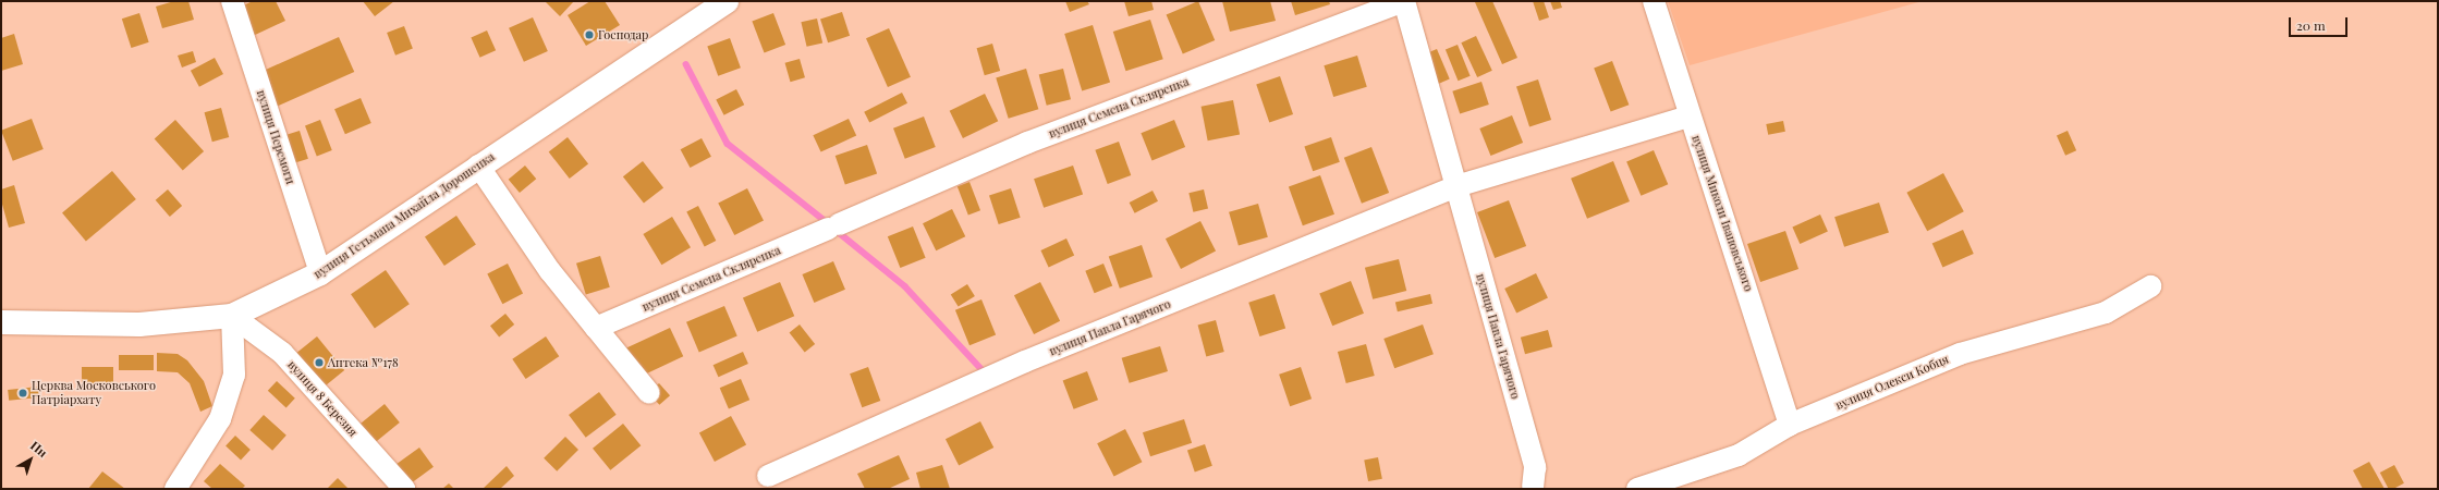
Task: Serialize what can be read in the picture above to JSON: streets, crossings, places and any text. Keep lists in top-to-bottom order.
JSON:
{
  "streets": {
    "street": [
      "вулиця Семена Скляренка",
      "вулиця Перемоги",
      "вулиця Миколи Івановського",
      "вулиця Гетьмана Михайла Дорошенка",
      "вулиця Павла Гарячого",
      "вулиця Олекси Кобця",
      "вулиця 8 Березня"
    ]
  },
  "crossings": [
    ["вулиця Семена Скляренка", "вулиця Павла Гарячого"],
    ["вулиця Перемоги", "вулиця Гетьмана Михайла Дорошенка"],
    ["вулиця Миколи Івановського", "вулиця Павла Гарячого"],
    ["вулиця Миколи Івановського", "вулиця Олекси Кобця"],
    ["вулиця Гетьмана Михайла Дорошенка", "вулиця 8 Березня"]
  ],
  "places": ["Господар", "Аптека №178", "Церква Московського Патріархату"],
  "scale_bar": "20 m",
  "north": "top right"
}
